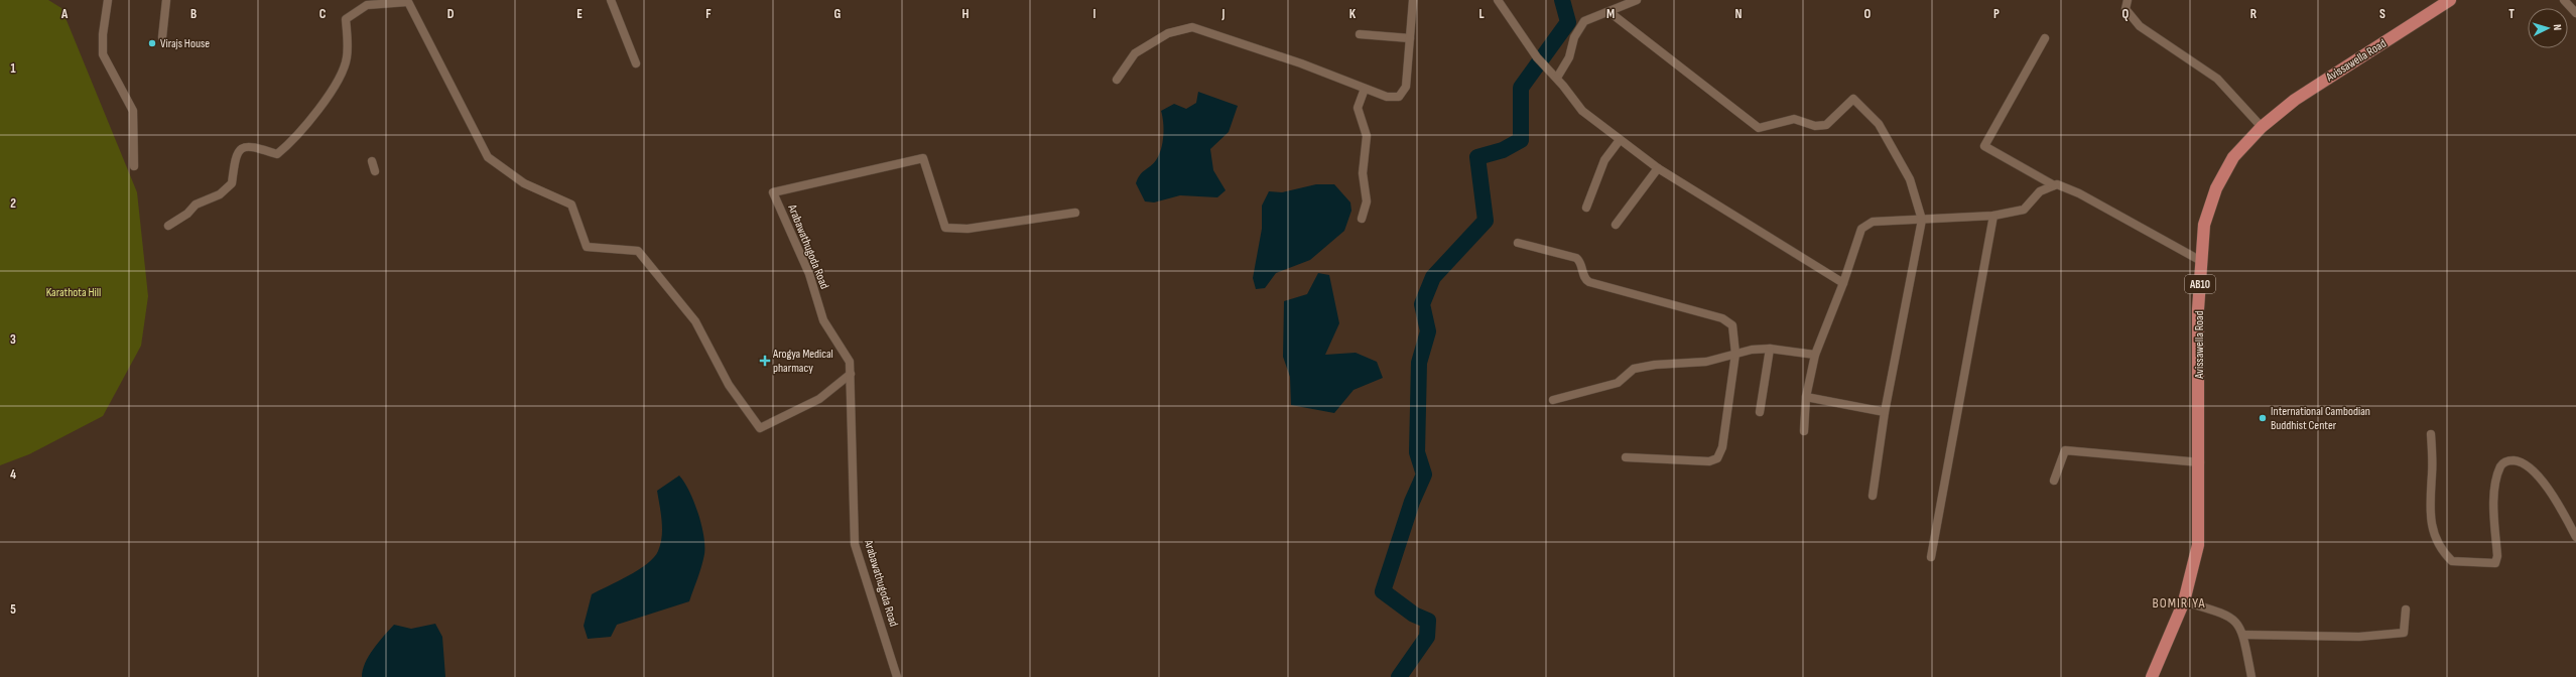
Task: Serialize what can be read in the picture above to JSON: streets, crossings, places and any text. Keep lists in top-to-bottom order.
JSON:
{
  "streets": {
    "main road": ["Avissawella Road", "AB10"],
    "street": ["Arabawathugoda Road"]
  },
  "districts": ["BOMIRIYA"],
  "parks": ["Karathota Hill"],
  "places": {
    "other": ["Virajs House", "International Cambodian Buddhist Center"],
    "health": ["Arogya Medical pharmacy"]
  },
  "north": "right",
  "grid": {
    "columns": [
      "A",
      "B",
      "C",
      "D",
      "E",
      "F",
      "G",
      "H",
      "I",
      "J",
      "K",
      "L",
      "M",
      "N",
      "O",
      "P",
      "Q",
      "R",
      "S",
      "T"
    ],
    "rows": [
      "1",
      "2",
      "3",
      "4",
      "5"
    ]
  }
}
